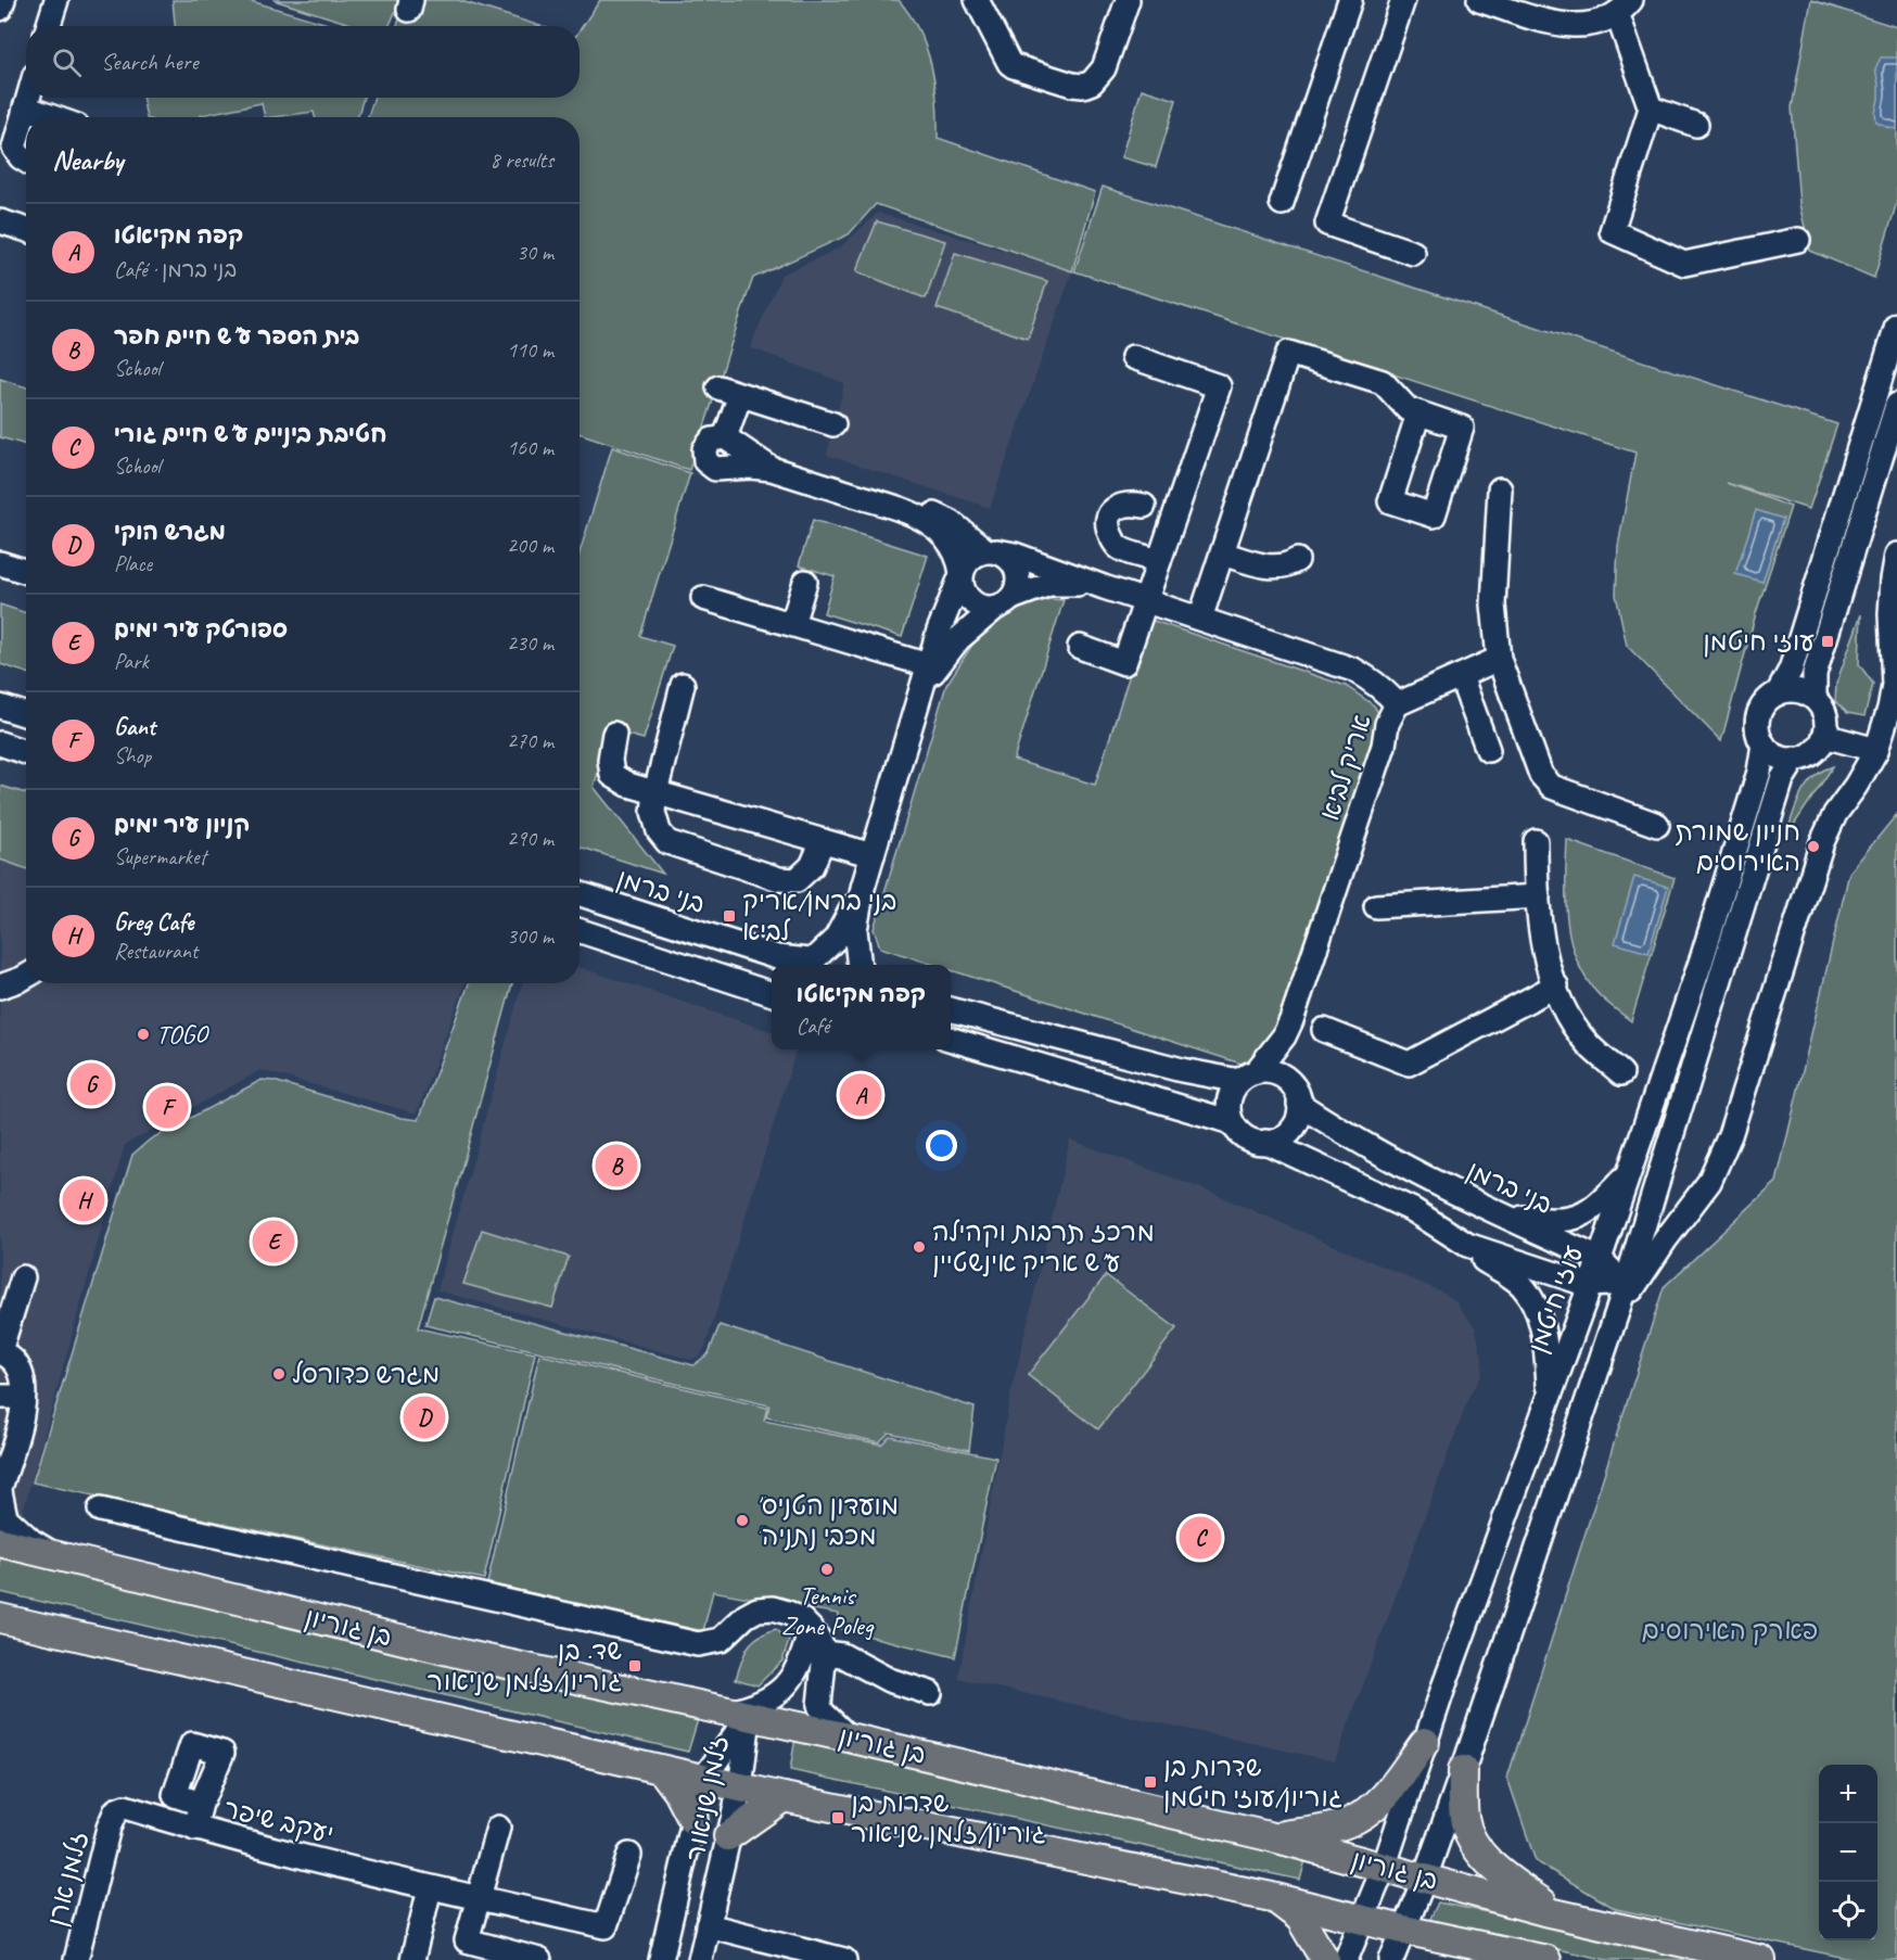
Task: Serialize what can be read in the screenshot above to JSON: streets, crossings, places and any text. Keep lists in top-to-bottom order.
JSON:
{
  "streets": {
    "main road": ["בן גוריון"],
    "street": [
      "אריק לביא",
      "בני ברמן",
      "עוזי חיטמן",
      "זלמן שניאור",
      "יעקב שיפר",
      "זלמן ארן"
    ]
  },
  "crossings": [
    ["אריק לביא", "בני ברמן"],
    ["בני ברמן", "עוזי חיטמן"],
    ["עוזי חיטמן", "בן גוריון"],
    ["בן גוריון", "זלמן שניאור"],
    ["יעקב שיפר", "זלמן ארן"]
  ],
  "parks": ["פארק האירוסים"],
  "places": {
    "transit": [
      "עוזי חיטמן",
      "בני ברמן/אריק לביא",
      "שד. בן גוריון/זלמן שניאור",
      "שדרות בן גוריון/עוזי חיטמן",
      "שדרות בן גוריון/זלמן שניאור"
    ],
    "other": [
      "חניון שמורת האירוסים",
      "TOGO",
      "מרכז תרבות וקהילה ע\"ש אריק אינשטיין",
      "מגרש כדורסל",
      "\"מועדון הטניס \"מכבי נתניה",
      "Tennis Zone Poleg"
    ]
  },
  "page": {
    "search": "Search here",
    "heading": ["Nearby", "8 results"],
    "list": [
      {
        "mark": "A",
        "name": "קפה מקיאטו",
        "note": "Café · בני ברמן",
        "value": "30 m"
      },
      {
        "mark": "B",
        "name": "בית הספר ע\"ש חיים חפר",
        "note": "School",
        "value": "110 m"
      },
      {
        "mark": "C",
        "name": "חטיבת ביניים ע\"ש חיים גורי",
        "note": "School",
        "value": "160 m"
      },
      {
        "mark": "D",
        "name": "מגרש הוקי",
        "note": "Place",
        "value": "200 m"
      },
      {
        "mark": "E",
        "name": "ספורטק עיר ימים",
        "note": "Park",
        "value": "230 m"
      },
      {
        "mark": "F",
        "name": "Gant",
        "note": "Shop",
        "value": "270 m"
      },
      {
        "mark": "G",
        "name": "קניון עיר ימים",
        "note": "Supermarket",
        "value": "290 m"
      },
      {
        "mark": "H",
        "name": "Greg Cafe",
        "note": "Restaurant",
        "value": "300 m"
      }
    ],
    "popup": ["קפה מקיאטו", "Café"],
    "pins": [
      "G",
      "A",
      "F",
      "B",
      "H",
      "E",
      "D",
      "C"
    ],
    "map_buttons": ["+", "−"]
  }
}
